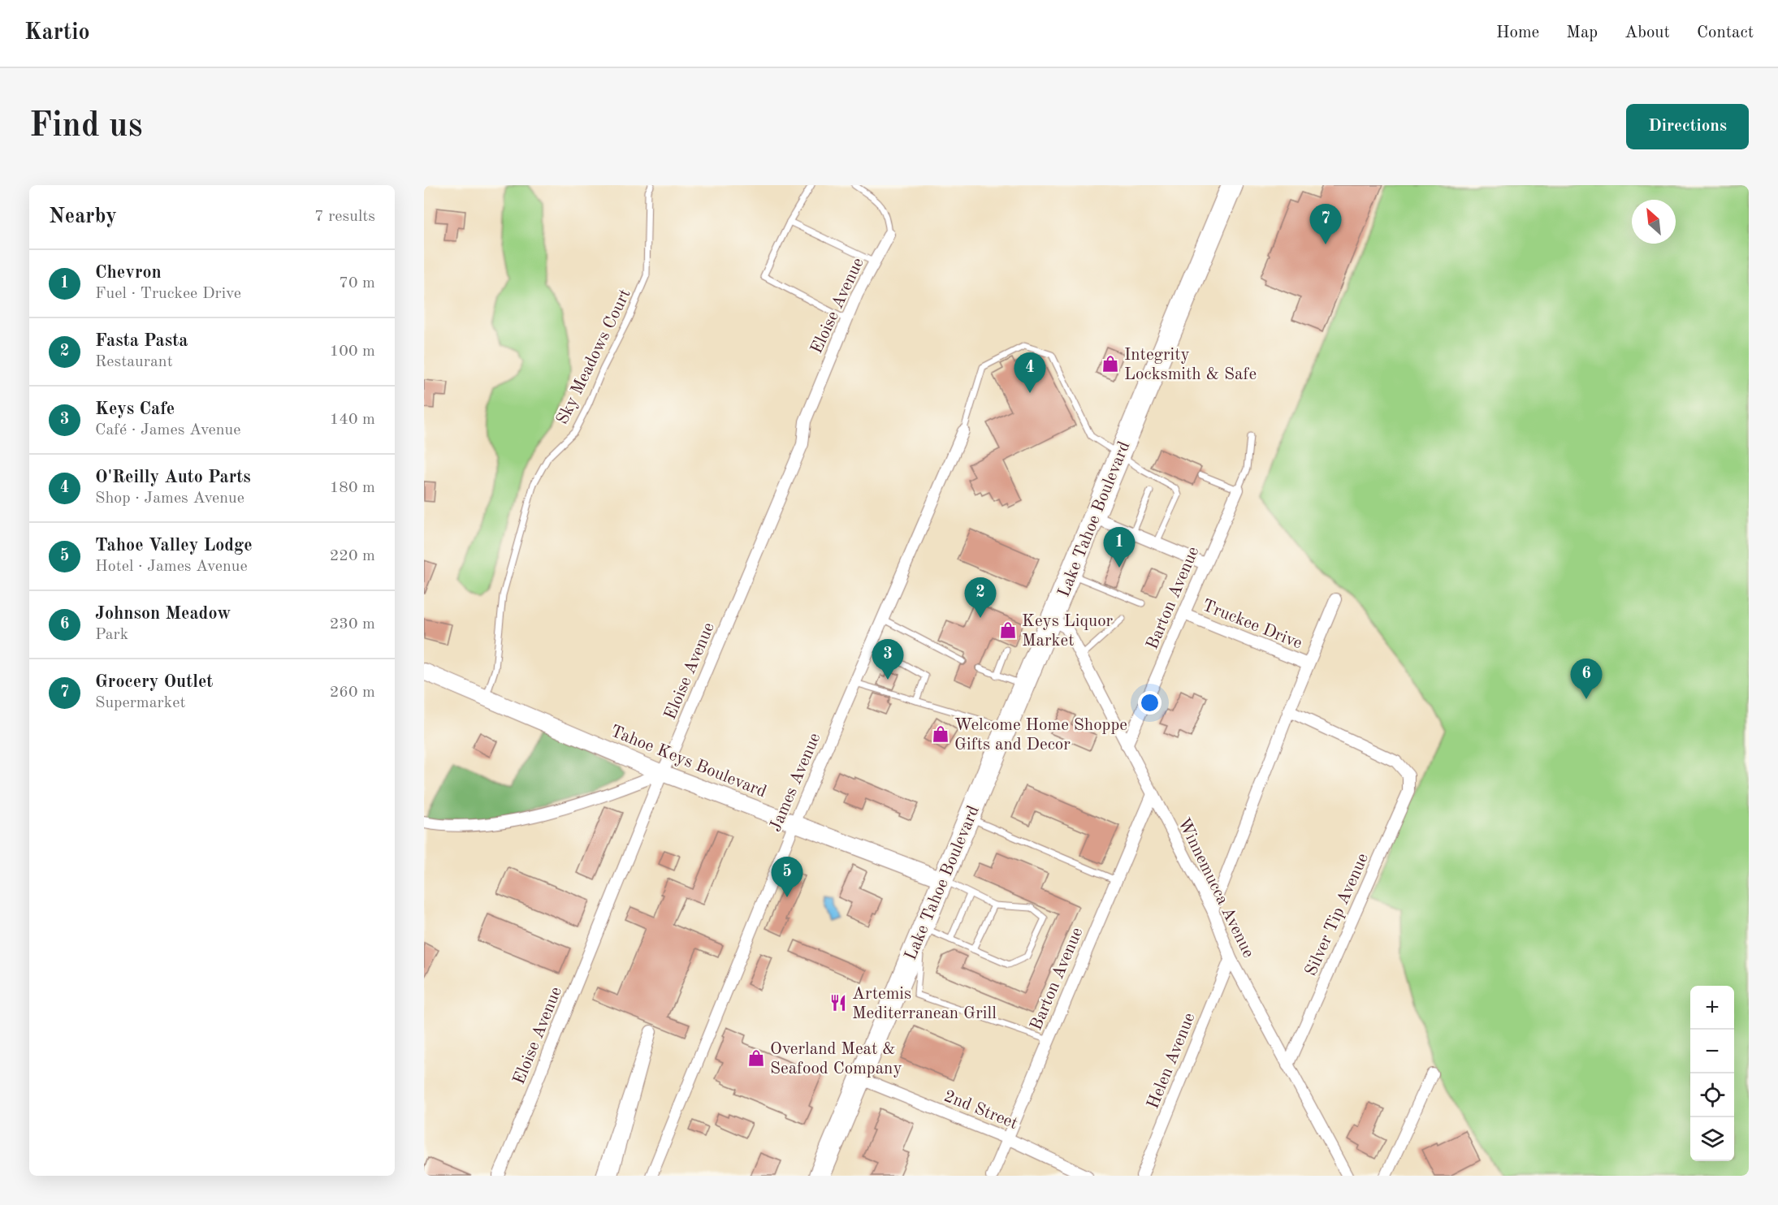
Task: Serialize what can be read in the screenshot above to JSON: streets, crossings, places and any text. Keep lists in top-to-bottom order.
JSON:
{
  "streets": {
    "highway": ["Lake Tahoe Boulevard"],
    "street": [
      "Eloise Avenue",
      "Barton Avenue",
      "Truckee Drive",
      "Tahoe Keys Boulevard",
      "James Avenue",
      "Winnemucca Avenue",
      "Silver Tip Avenue",
      "Helen Avenue",
      "2nd Street"
    ],
    "lane": ["Sky Meadows Court"]
  },
  "crossings": [
    ["Eloise Avenue", "Tahoe Keys Boulevard"],
    ["Sky Meadows Court", "Tahoe Keys Boulevard"],
    ["Lake Tahoe Boulevard", "Tahoe Keys Boulevard"],
    ["Lake Tahoe Boulevard", "Winnemucca Avenue"],
    ["Lake Tahoe Boulevard", "2nd Street"],
    ["Barton Avenue", "Truckee Drive"],
    ["Barton Avenue", "Winnemucca Avenue"],
    ["Barton Avenue", "2nd Street"],
    ["Tahoe Keys Boulevard", "James Avenue"],
    ["Winnemucca Avenue", "Silver Tip Avenue"],
    ["Winnemucca Avenue", "Helen Avenue"]
  ],
  "places": {
    "shop": [
      "Integrity Locksmith & Safe",
      "Keys Liquor Market",
      "Welcome Home Shoppe Gifts and Decor",
      "Overland Meat & Seafood Company"
    ],
    "restaurant": ["Artemis Mediterranean Grill"]
  },
  "north": "top left",
  "page": {
    "header": "Kartio",
    "nav": [
      "Home",
      "Map",
      "About",
      "Contact"
    ],
    "buttons": "Directions",
    "title": "Find us",
    "heading": ["Nearby", "7 results"],
    "pins": [
      "7",
      "4",
      "1",
      "2",
      "3",
      "6",
      "5"
    ],
    "list": [
      {
        "mark": "1",
        "name": "Chevron",
        "note": "Fuel · Truckee Drive",
        "value": "70 m"
      },
      {
        "mark": "2",
        "name": "Fasta Pasta",
        "note": "Restaurant",
        "value": "100 m"
      },
      {
        "mark": "3",
        "name": "Keys Cafe",
        "note": "Café · James Avenue",
        "value": "140 m"
      },
      {
        "mark": "4",
        "name": "O'Reilly Auto Parts",
        "note": "Shop · James Avenue",
        "value": "180 m"
      },
      {
        "mark": "5",
        "name": "Tahoe Valley Lodge",
        "note": "Hotel · James Avenue",
        "value": "220 m"
      },
      {
        "mark": "6",
        "name": "Johnson Meadow",
        "note": "Park",
        "value": "230 m"
      },
      {
        "mark": "7",
        "name": "Grocery Outlet",
        "note": "Supermarket",
        "value": "260 m"
      }
    ],
    "map_buttons": ["+", "−"]
  }
}
